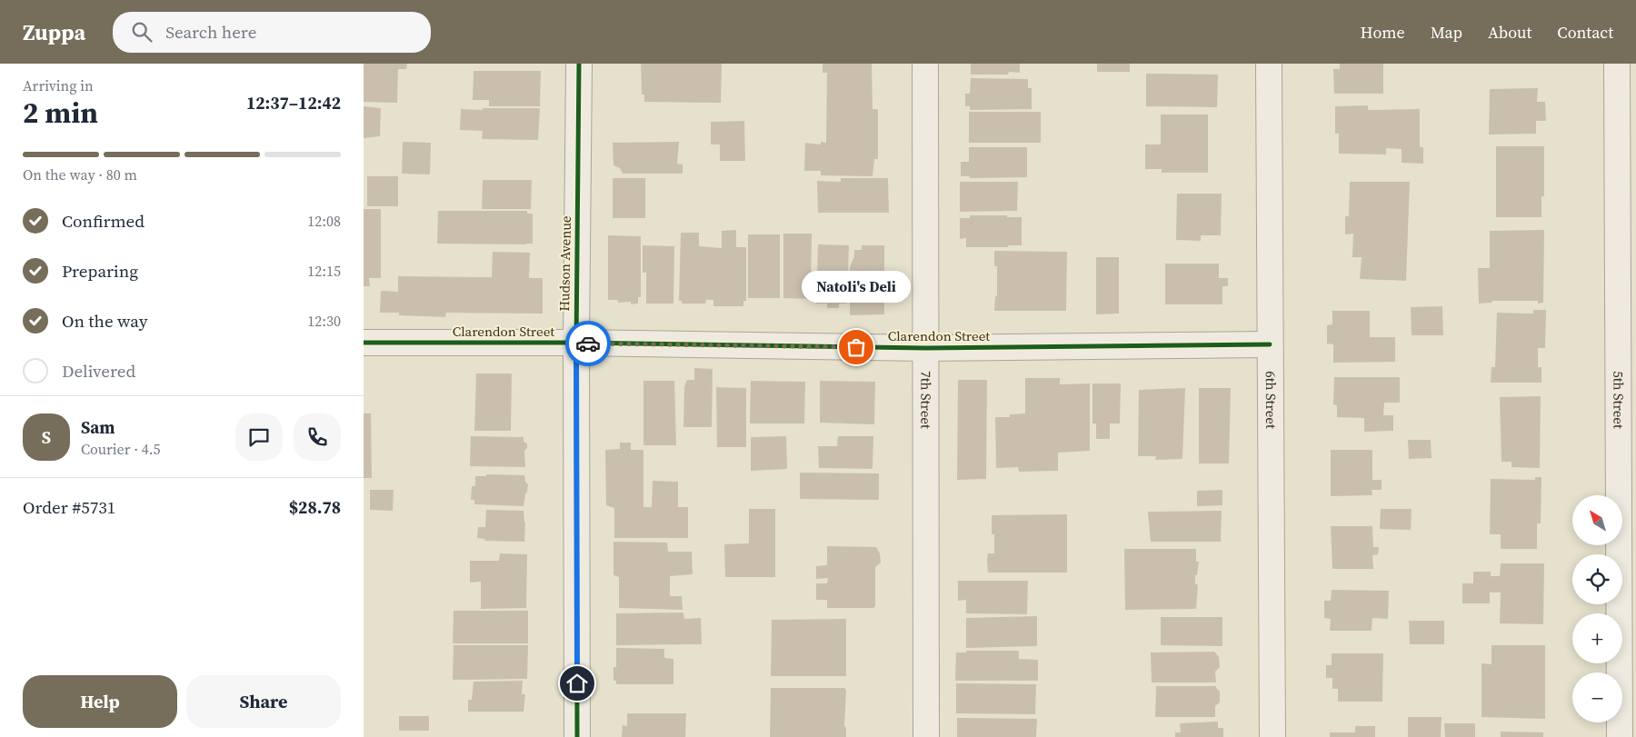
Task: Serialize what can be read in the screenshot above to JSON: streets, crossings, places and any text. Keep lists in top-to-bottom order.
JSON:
{
  "streets": {
    "street": [
      "Hudson Avenue",
      "Clarendon Street",
      "7th Street",
      "5th Street",
      "6th Street"
    ]
  },
  "crossings": [
    ["Hudson Avenue", "Clarendon Street"],
    ["Clarendon Street", "7th Street"],
    ["Clarendon Street", "6th Street"]
  ],
  "places": ["Natoli's Deli"],
  "north": "top left",
  "page": {
    "header": "Zuppa",
    "search": "Search here",
    "nav": [
      "Home",
      "Map",
      "About",
      "Contact"
    ],
    "heading": ["2 min", "Arriving in", "12:37–12:42"],
    "panel": [
      "Sam",
      "Courier · 4.5",
      "Order #5731",
      "$28.78"
    ],
    "bar": "On the way · 80 m",
    "list": [
      ["Confirmed", "12:08"],
      ["Preparing", "12:15"],
      ["On the way", "12:30"],
      "Delivered"
    ],
    "bubble": "Natoli's Deli",
    "round": "S",
    "map_buttons": ["+", "−"],
    "buttons": ["Help", "Share"]
  }
}
